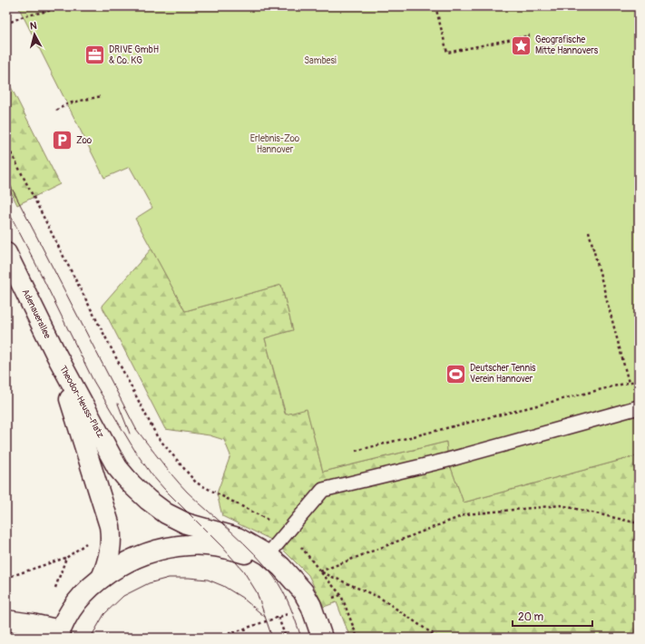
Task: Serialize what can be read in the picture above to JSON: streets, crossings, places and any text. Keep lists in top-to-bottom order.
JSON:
{
  "streets": {
    "street": ["Adenauerallee", "Theodor-Heuss-Platz"]
  },
  "crossings": [
    ["Adenauerallee", "Theodor-Heuss-Platz"]
  ],
  "parks": ["Sambesi", "Erlebnis-Zoo Hannover"],
  "places": {
    "place": ["Geografische Mitte Hannovers"],
    "office": ["DRIVE GmbH & Co. KG"],
    "parking": ["Zoo"],
    "sports": ["Deutscher Tennis Verein Hannover"]
  },
  "scale_bar": "20 m",
  "north": "top"
}
